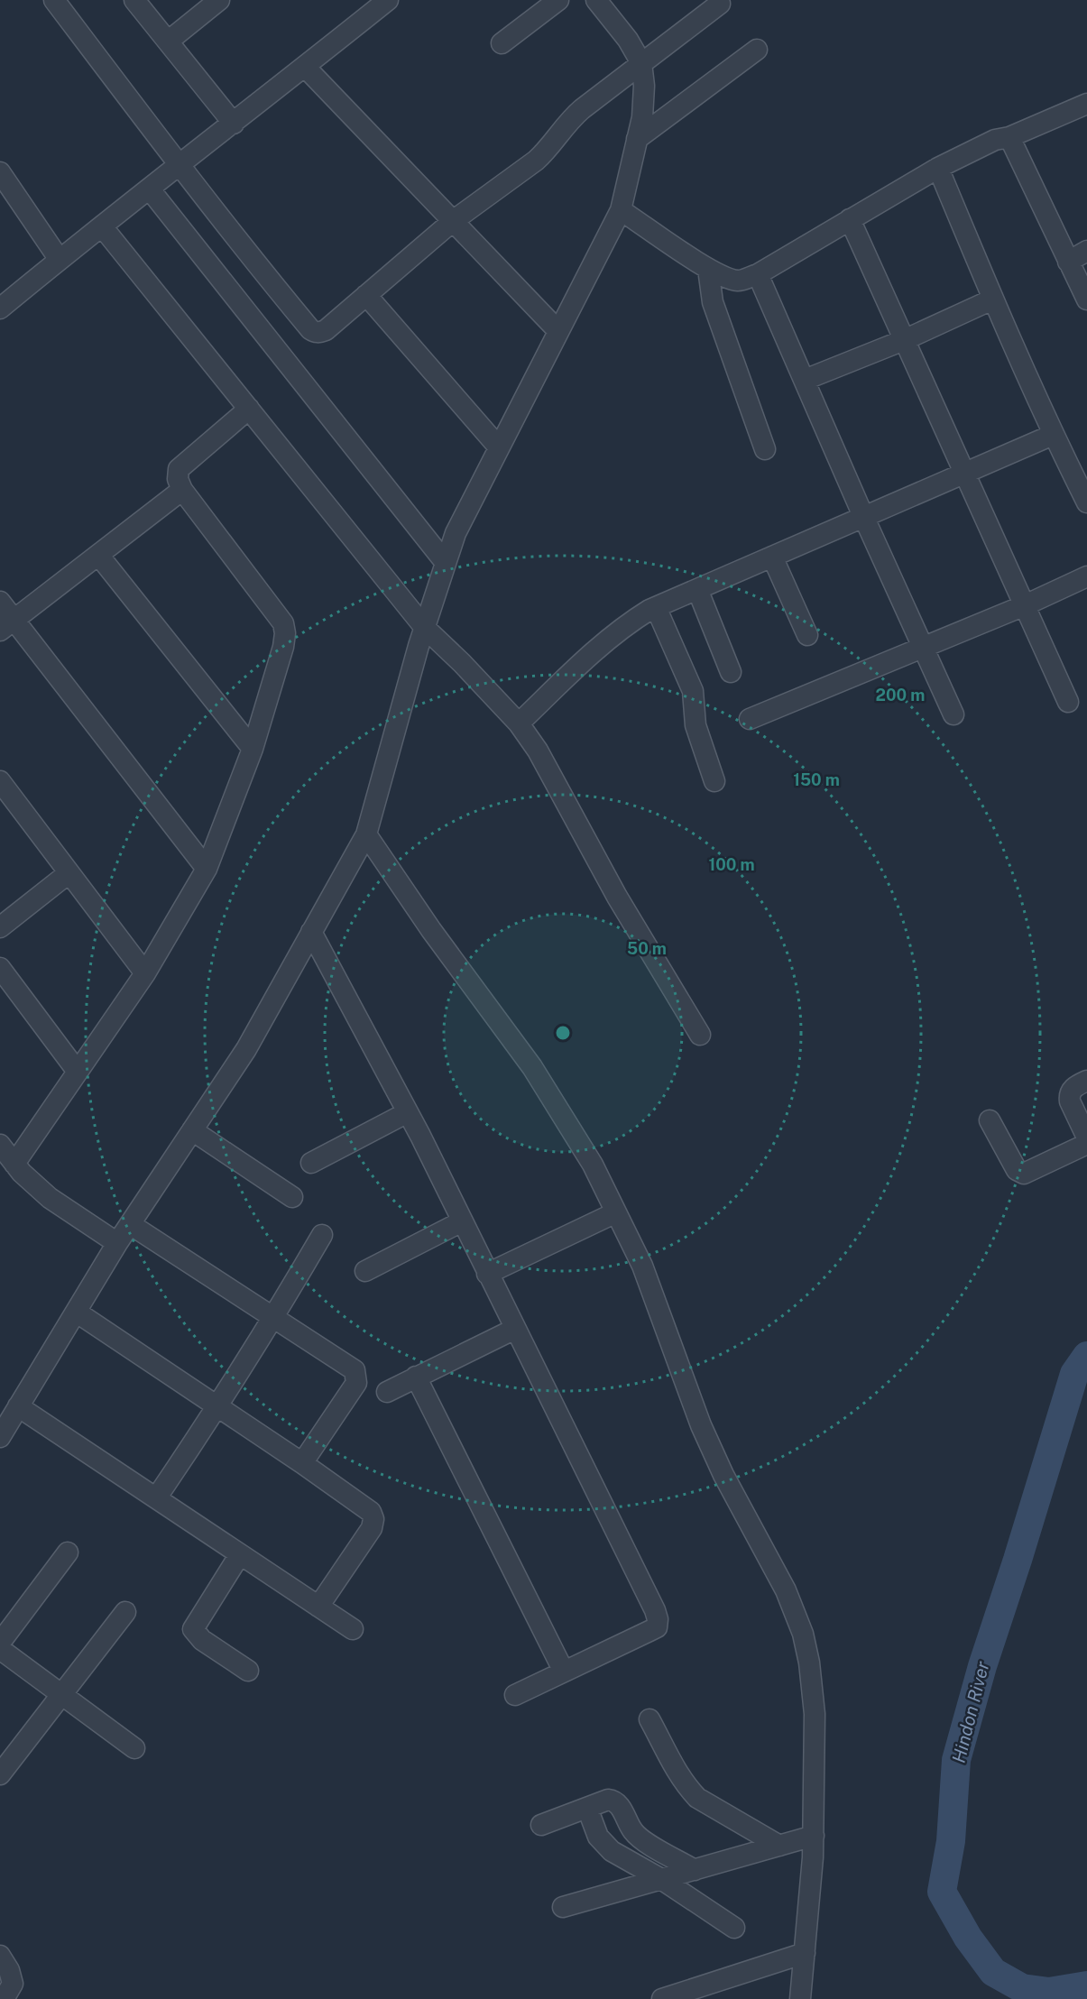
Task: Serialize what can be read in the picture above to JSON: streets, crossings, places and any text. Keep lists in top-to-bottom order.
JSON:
{
  "water": ["Hindon River"],
  "rings": [
    "200 m",
    "150 m",
    "100 m",
    "50 m"
  ]
}
